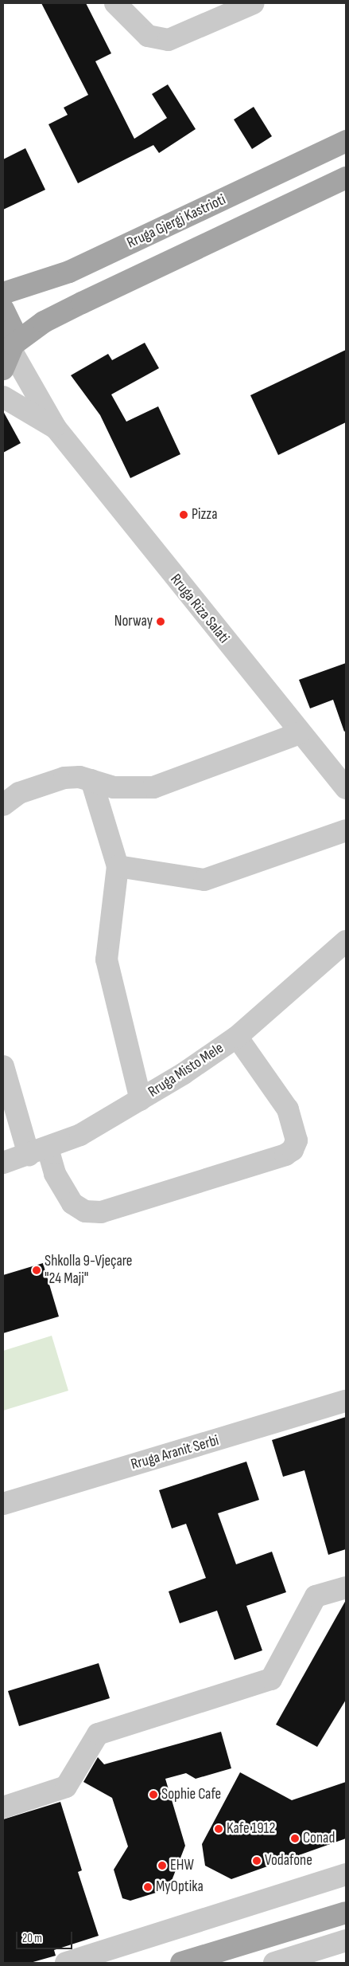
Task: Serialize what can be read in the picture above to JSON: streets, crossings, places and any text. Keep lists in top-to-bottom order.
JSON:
{
  "streets": {
    "main road": ["Rruga Gjergj Kastrioti"],
    "street": ["Rruga Riza Salati", "Rruga Misto Mele", "Rruga Aranit Serbi"]
  },
  "places": [
    "Pizza",
    "Norway",
    "Shkolla 9-Vjeçare \"24 Maji\"",
    "Sophie Cafe",
    "Kafe 1912",
    "Conad",
    "Vodafone",
    "EHW",
    "MyOptika"
  ],
  "scale_bar": "20 m"
}
